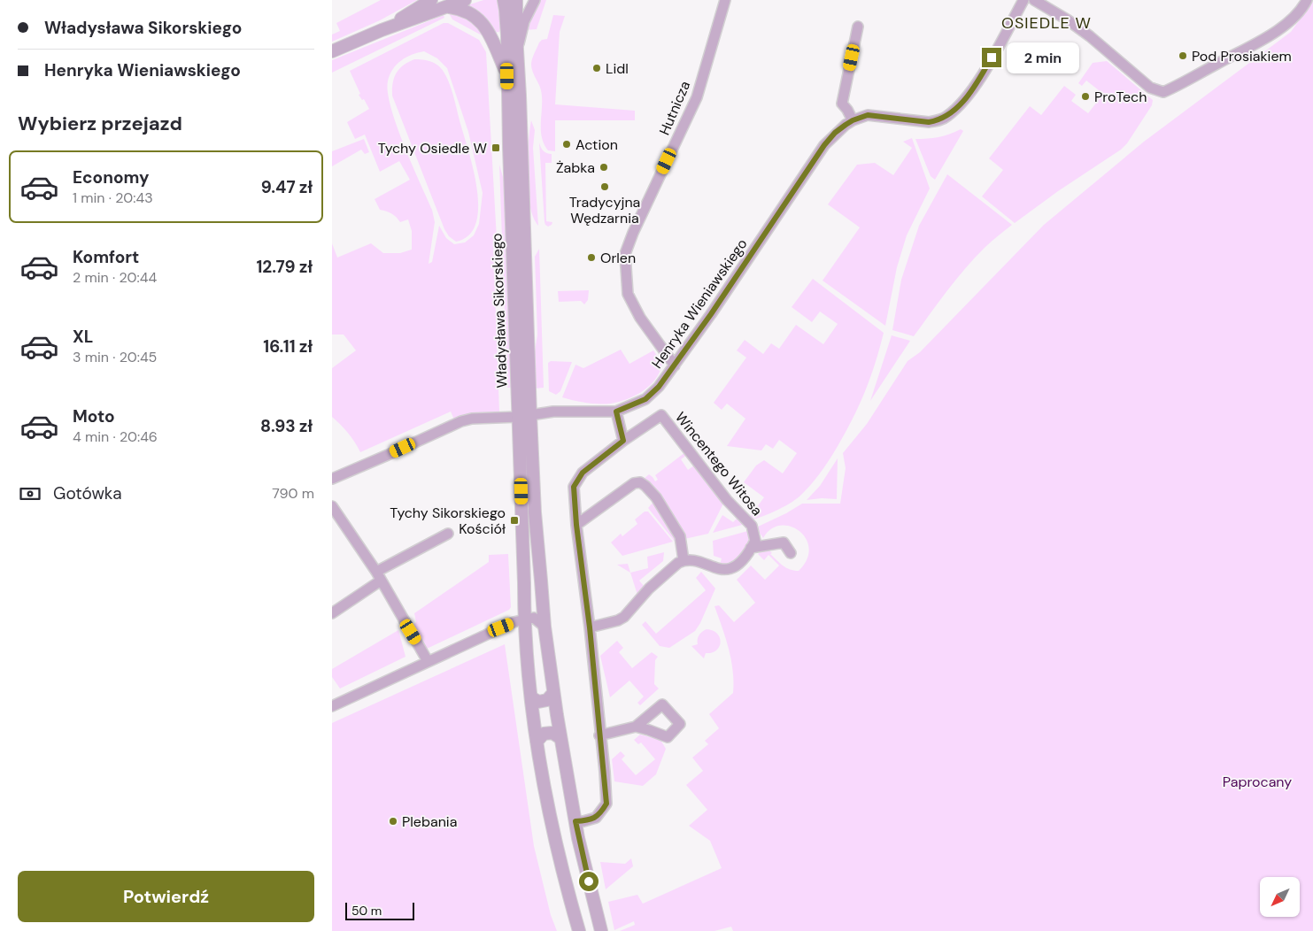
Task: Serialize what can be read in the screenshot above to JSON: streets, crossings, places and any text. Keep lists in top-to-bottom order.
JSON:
{
  "streets": {
    "street": [
      "Hutnicza",
      "Henryka Wieniawskiego",
      "Władysława Sikorskiego",
      "Wincentego Witosa"
    ]
  },
  "crossings": [
    ["Hutnicza", "Henryka Wieniawskiego"],
    ["Henryka Wieniawskiego", "Władysława Sikorskiego"],
    ["Władysława Sikorskiego", "Wincentego Witosa"]
  ],
  "districts": ["OSIEDLE W"],
  "parks": ["Paprocany"],
  "places": {
    "other": [
      "Pod Prosiakiem",
      "Lidl",
      "ProTech",
      "Action",
      "Żabka",
      "Tradycyjna Wędzarnia",
      "Orlen",
      "Plebania"
    ],
    "transit": ["Tychy Osiedle W", "Tychy Sikorskiego Kościół"]
  },
  "scale_bar": "50 m",
  "north": "bottom left",
  "page": {
    "banner": ["Władysława Sikorskiego", "Henryka Wieniawskiego"],
    "bubble": "2 min",
    "heading": "Wybierz przejazd",
    "list": [
      {
        "name": "Economy",
        "note": "1 min · 20:43",
        "value": "9.47 zł"
      },
      {
        "name": "Komfort",
        "note": "2 min · 20:44",
        "value": "12.79 zł"
      },
      {
        "name": "XL",
        "note": "3 min · 20:45",
        "value": "16.11 zł"
      },
      {
        "name": "Moto",
        "note": "4 min · 20:46",
        "value": "8.93 zł"
      }
    ],
    "pay": ["Gotówka", "790 m"],
    "buttons": "Potwierdź",
    "scale": "50 m"
  }
}
